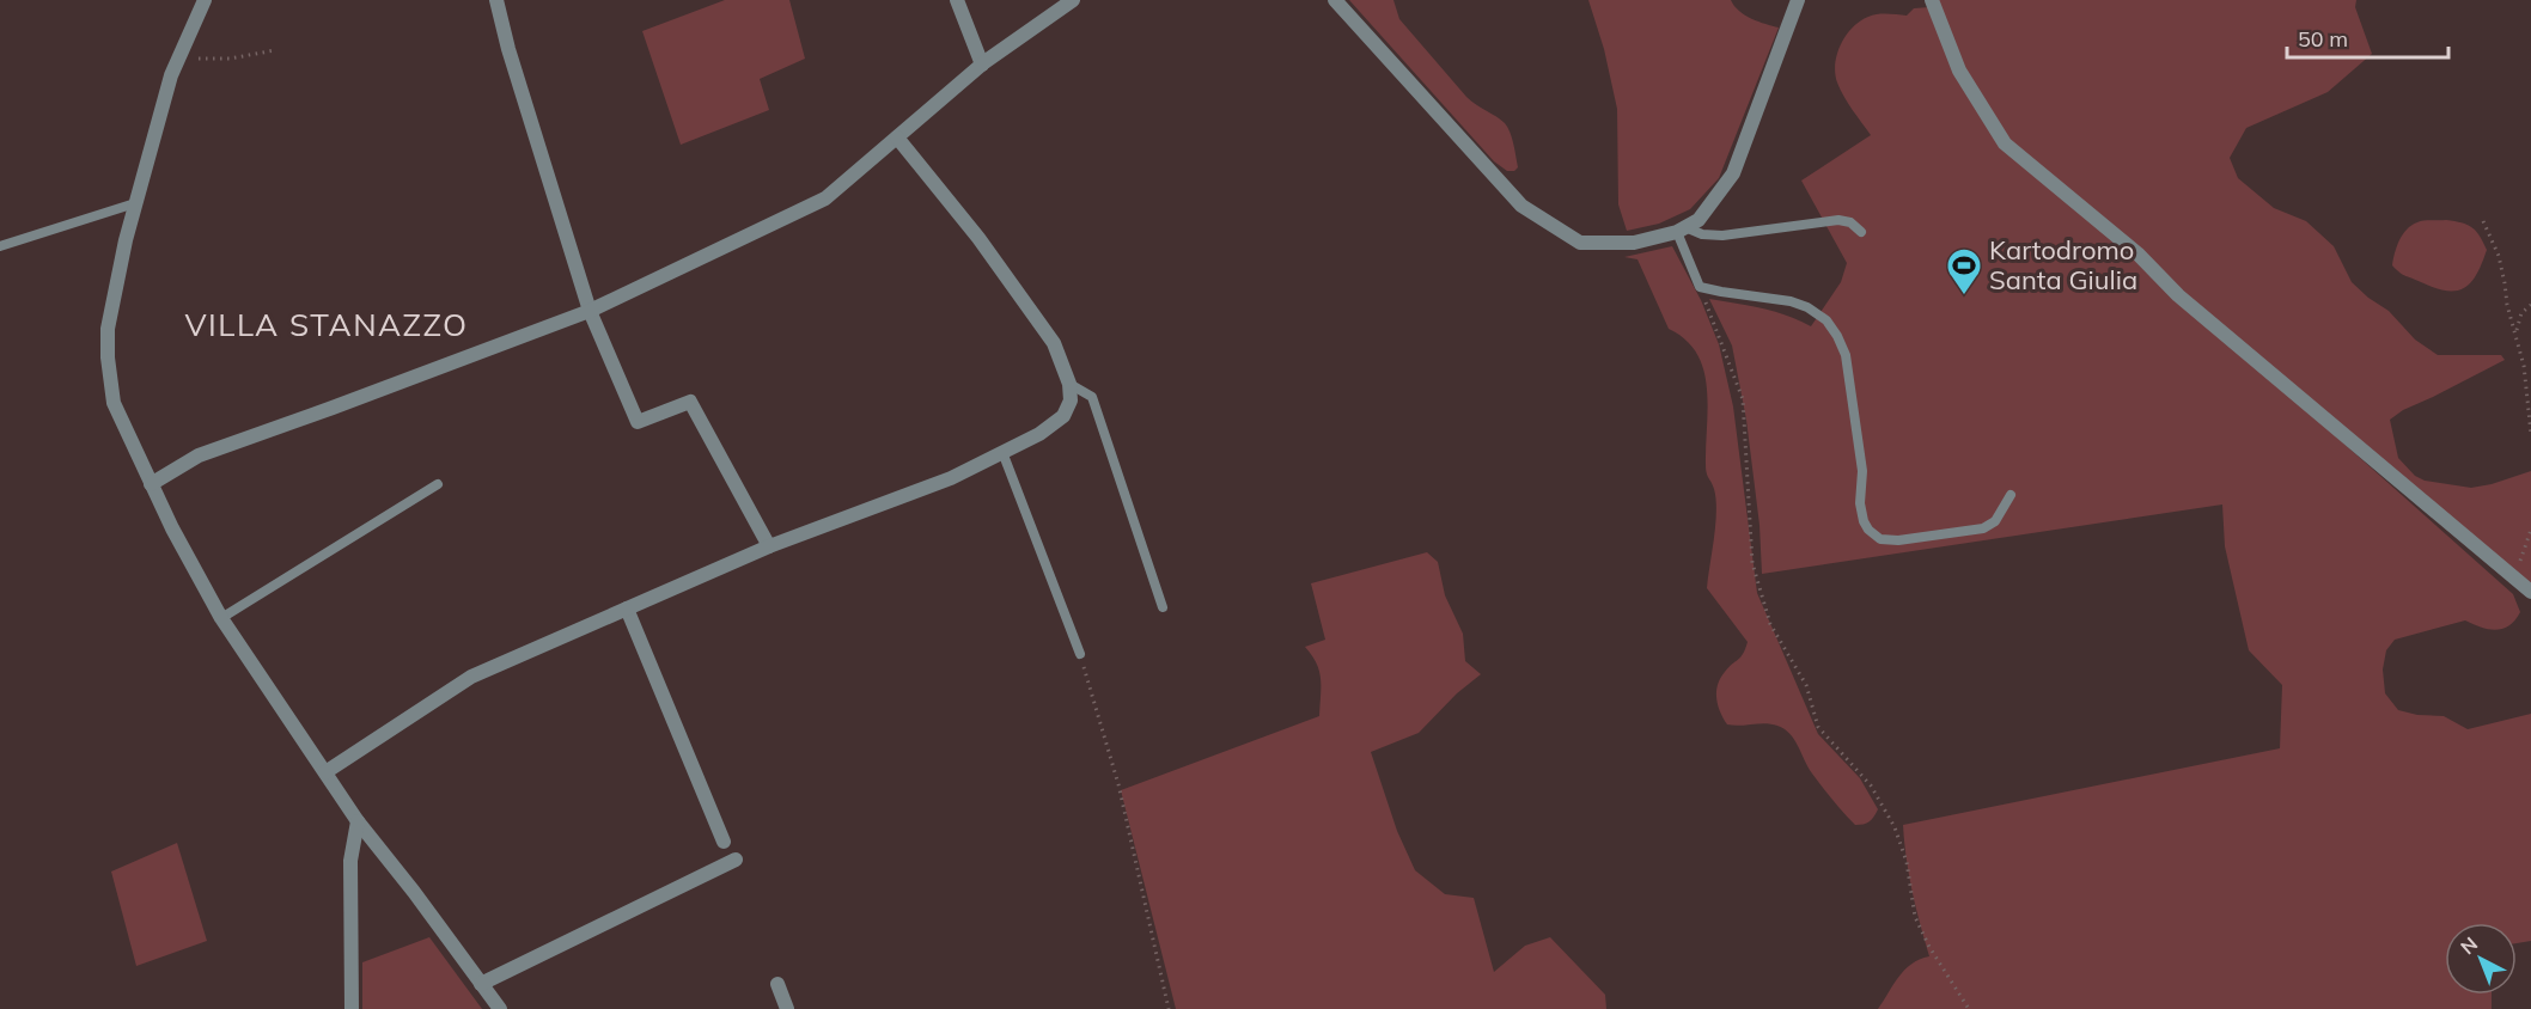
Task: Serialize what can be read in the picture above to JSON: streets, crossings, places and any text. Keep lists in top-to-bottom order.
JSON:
{
  "districts": ["VILLA STANAZZO"],
  "places": {
    "sports": ["Kartodromo Santa Giulia"]
  },
  "scale_bar": "50 m",
  "north": "top left"
}
